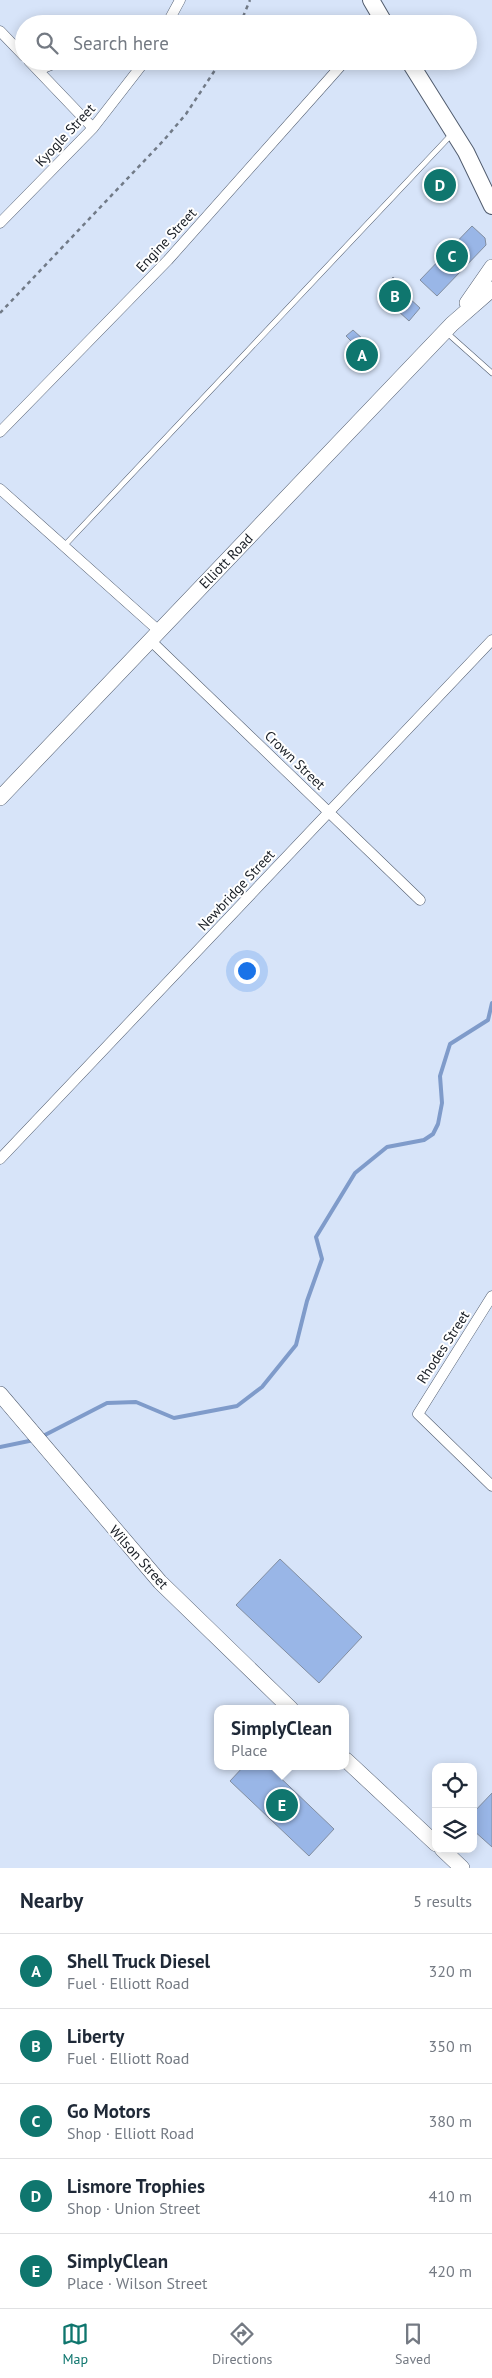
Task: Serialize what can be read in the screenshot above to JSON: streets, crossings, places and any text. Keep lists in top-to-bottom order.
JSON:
{
  "streets": {
    "street": [
      "Kyogle Street",
      "Engine Street",
      "Elliott Road",
      "Crown Street",
      "Newbridge Street",
      "Rhodes Street",
      "Wilson Street"
    ]
  },
  "crossings": [
    ["Elliott Road", "Crown Street"],
    ["Crown Street", "Newbridge Street"]
  ],
  "page": {
    "search": "Search here",
    "pins": [
      "D",
      "C",
      "B",
      "A",
      "E"
    ],
    "popup": ["SimplyClean", "Place"],
    "heading": ["Nearby", "5 results"],
    "list": [
      {
        "mark": "A",
        "name": "Shell Truck Diesel",
        "note": "Fuel · Elliott Road",
        "value": "320 m"
      },
      {
        "mark": "B",
        "name": "Liberty",
        "note": "Fuel · Elliott Road",
        "value": "350 m"
      },
      {
        "mark": "C",
        "name": "Go Motors",
        "note": "Shop · Elliott Road",
        "value": "380 m"
      },
      {
        "mark": "D",
        "name": "Lismore Trophies",
        "note": "Shop · Union Street",
        "value": "410 m"
      },
      {
        "mark": "E",
        "name": "SimplyClean",
        "note": "Place · Wilson Street",
        "value": "420 m"
      }
    ],
    "nav": ["Map", "Directions", "Saved"]
  }
}
